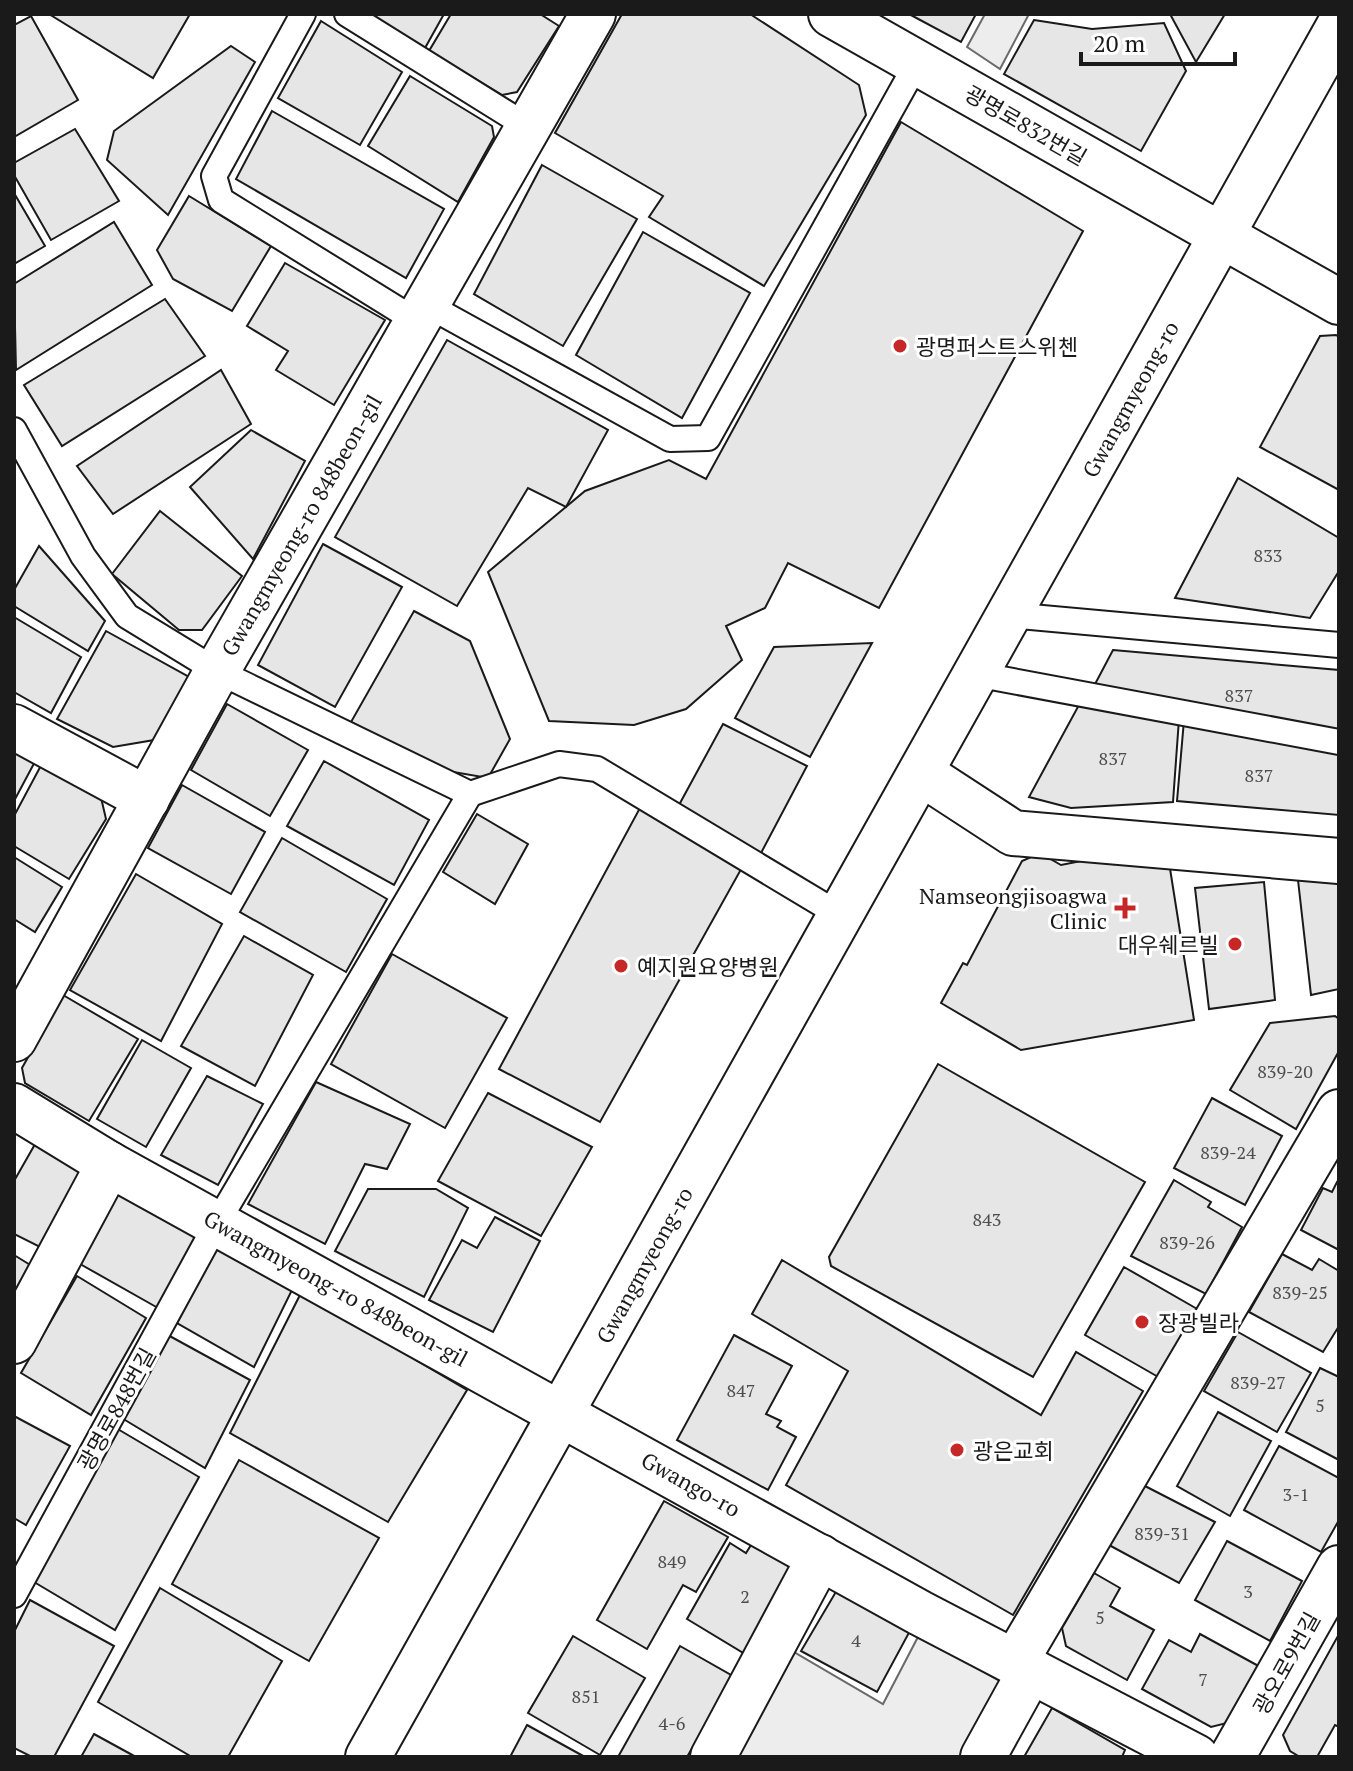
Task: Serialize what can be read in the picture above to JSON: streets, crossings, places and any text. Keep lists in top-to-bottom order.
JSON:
{
  "streets": {
    "street": [
      "광명로832번길",
      "Gwangmyeong-ro",
      "Gwangmyeong-ro 848beon-gil",
      "Gwango-ro",
      "광오로9번길"
    ],
    "lane": ["광명로848번길"]
  },
  "crossings": [
    ["광명로832번길", "Gwangmyeong-ro"],
    ["Gwangmyeong-ro", "Gwangmyeong-ro 848beon-gil"],
    ["Gwangmyeong-ro", "Gwango-ro"],
    ["Gwangmyeong-ro 848beon-gil", "광명로848번길"],
    ["Gwangmyeong-ro 848beon-gil", "Gwango-ro"]
  ],
  "places": {
    "other": [
      "광명퍼스트스위첸",
      "대우쉐르빌",
      "예지원요양병원",
      "장광빌라",
      "광은교회"
    ],
    "health": ["Namseongjisoagwa Clinic"]
  },
  "house_numbers": [
    "833",
    "837",
    "837",
    "837",
    "839-20",
    "839-24",
    "843",
    "839-26",
    "839-25",
    "839-27",
    "847",
    "5",
    "3-1",
    "839-31",
    "849",
    "3",
    "2",
    "5",
    "4",
    "7",
    "851",
    "4-6"
  ],
  "scale_bar": "20 m"
}
